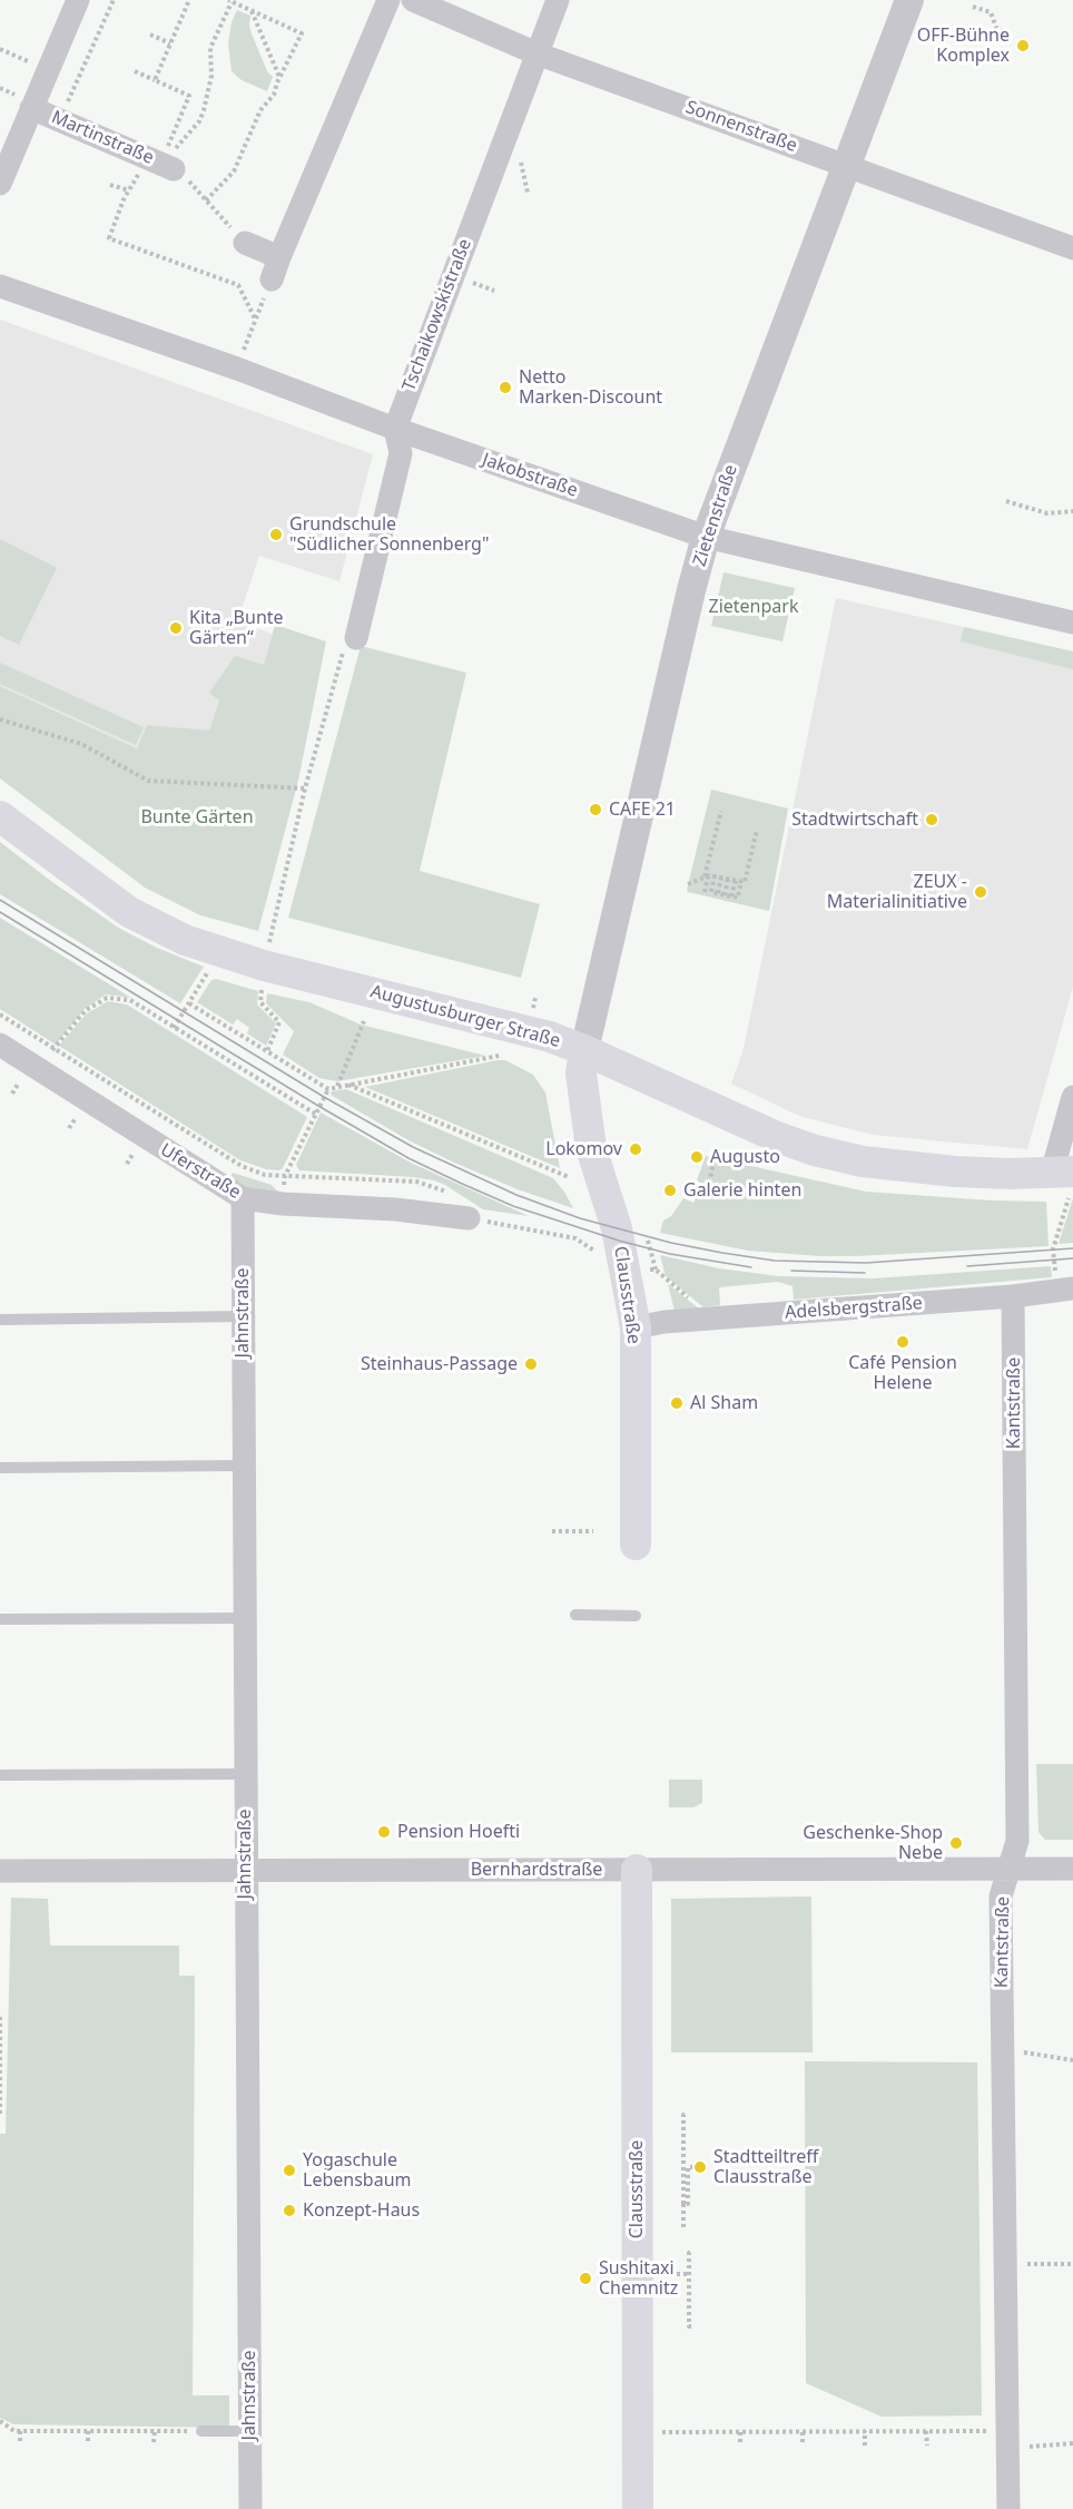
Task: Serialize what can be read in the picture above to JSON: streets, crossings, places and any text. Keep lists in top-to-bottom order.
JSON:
{
  "streets": {
    "main road": ["Augustusburger Straße", "Clausstraße"],
    "street": [
      "Sonnenstraße",
      "Martinstraße",
      "Tschaikowskistraße",
      "Jakobstraße",
      "Zietenstraße",
      "Uferstraße",
      "Adelsbergstraße",
      "Jahnstraße",
      "Kantstraße",
      "Bernhardstraße"
    ]
  },
  "crossings": [
    ["Sonnenstraße", "Tschaikowskistraße"],
    ["Sonnenstraße", "Zietenstraße"],
    ["Tschaikowskistraße", "Jakobstraße"],
    ["Jakobstraße", "Zietenstraße"],
    ["Zietenstraße", "Augustusburger Straße"],
    ["Zietenstraße", "Clausstraße"],
    ["Augustusburger Straße", "Clausstraße"],
    ["Uferstraße", "Jahnstraße"],
    ["Clausstraße", "Adelsbergstraße"],
    ["Clausstraße", "Bernhardstraße"],
    ["Adelsbergstraße", "Kantstraße"],
    ["Jahnstraße", "Bernhardstraße"],
    ["Kantstraße", "Bernhardstraße"]
  ],
  "parks": ["Zietenpark", "Bunte Gärten"],
  "places": [
    "OFF-Bühne Komplex",
    "Netto Marken-Discount",
    "Grundschule \"Südlicher Sonnenberg\"",
    "Kita „Bunte Gärten“",
    "CAFE 21",
    "Stadtwirtschaft",
    "ZEUX - Materialinitiative",
    "Lokomov",
    "Augusto",
    "Galerie hinten",
    "Café Pension Helene",
    "Steinhaus-Passage",
    "Al Sham",
    "Pension Hoefti",
    "Geschenke-Shop Nebe",
    "Stadtteiltreff Clausstraße",
    "Yogaschule Lebensbaum",
    "Konzept-Haus",
    "Sushitaxi Chemnitz"
  ]
}
